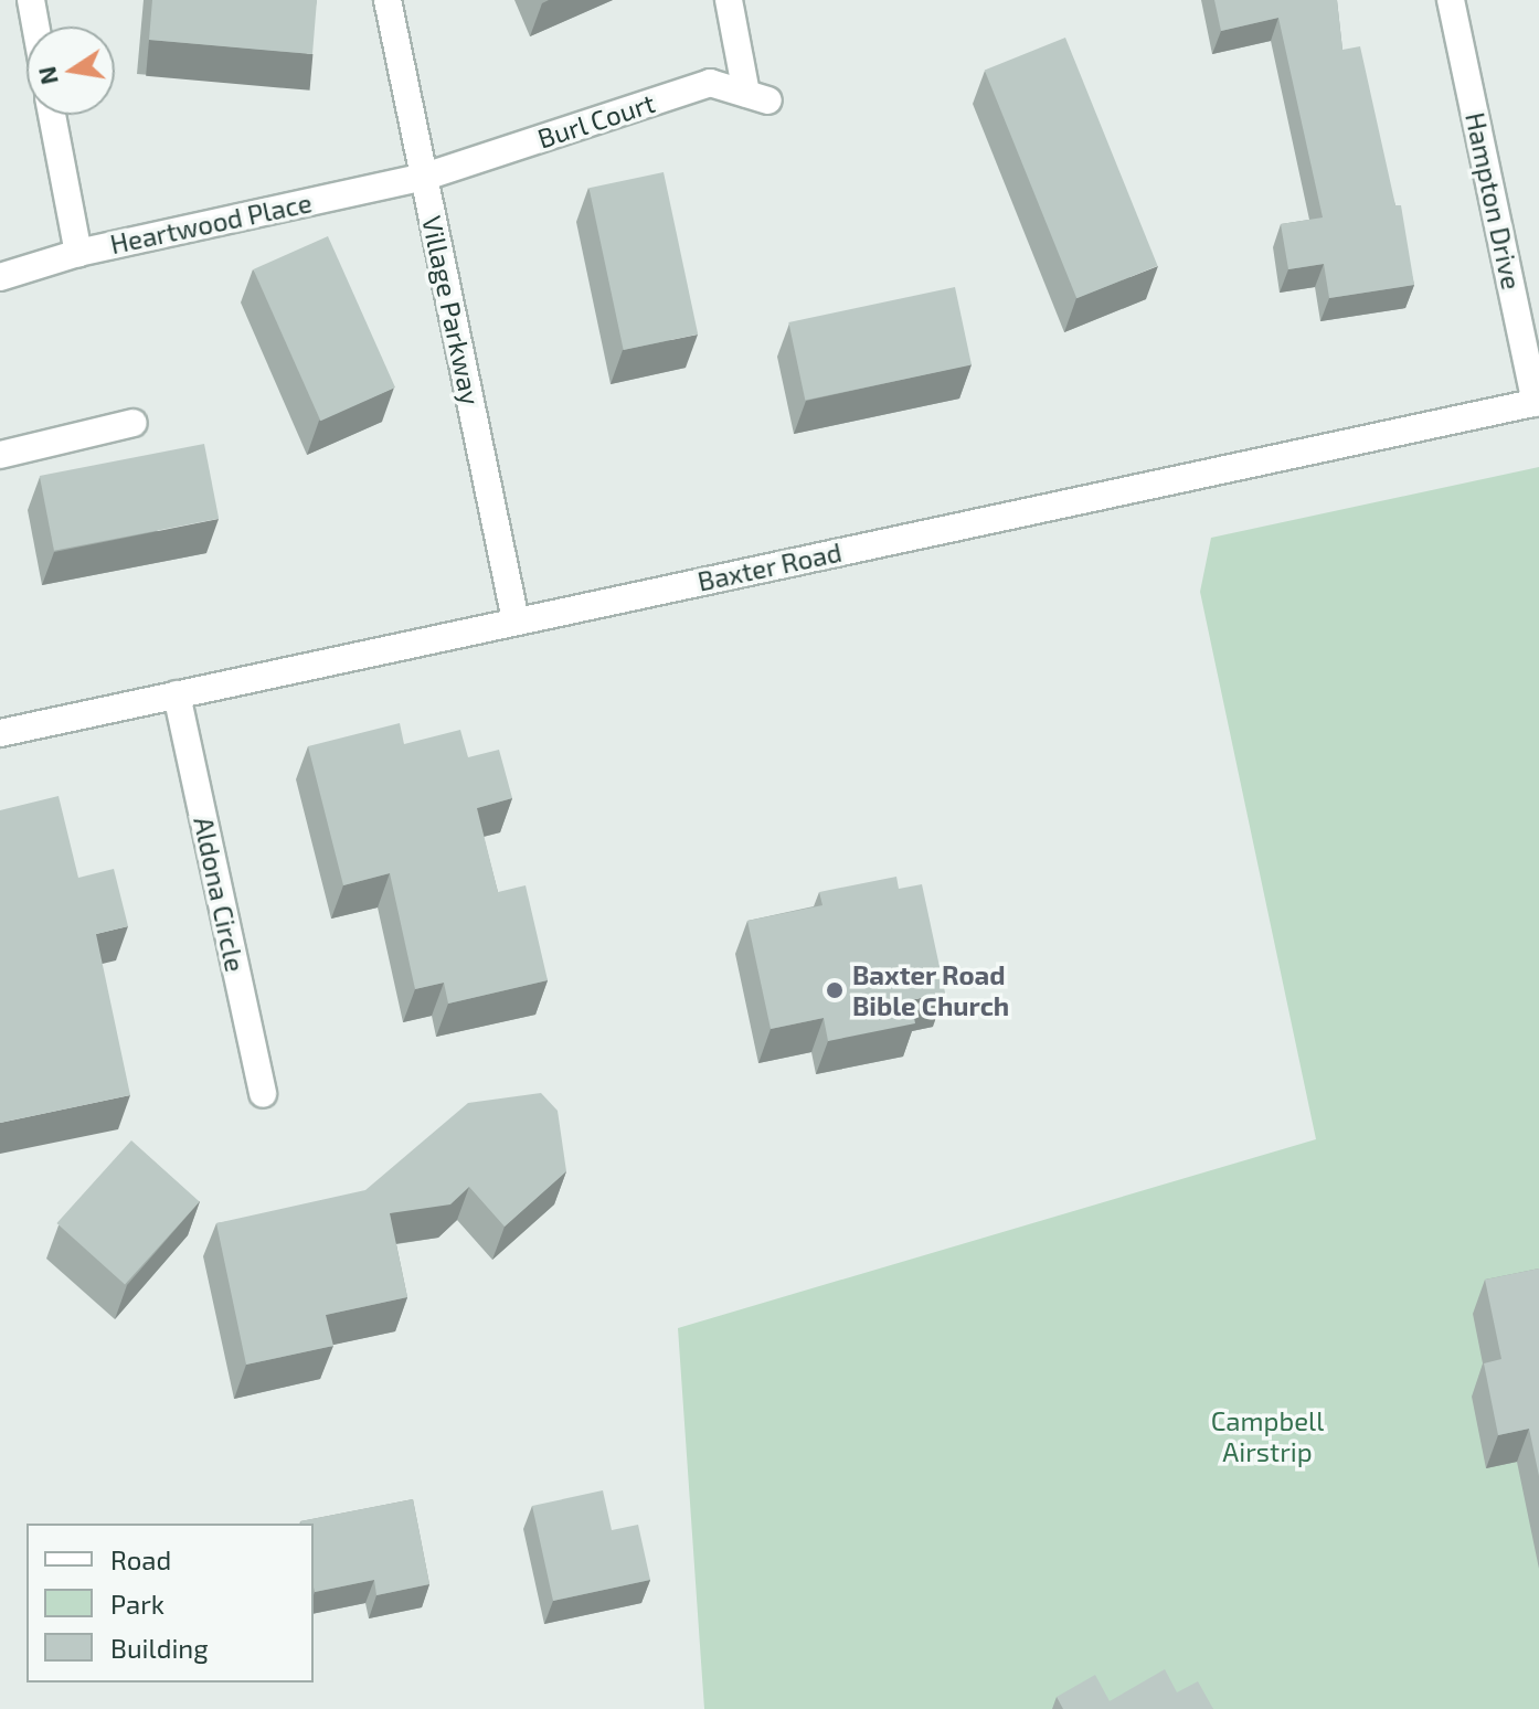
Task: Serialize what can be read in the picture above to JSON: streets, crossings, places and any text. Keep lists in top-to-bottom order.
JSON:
{
  "streets": {
    "street": [
      "Burl Court",
      "Hampton Drive",
      "Heartwood Place",
      "Village Parkway",
      "Baxter Road",
      "Aldona Circle"
    ]
  },
  "crossings": [
    ["Burl Court", "Heartwood Place"],
    ["Burl Court", "Village Parkway"],
    ["Hampton Drive", "Baxter Road"],
    ["Heartwood Place", "Village Parkway"],
    ["Village Parkway", "Baxter Road"],
    ["Baxter Road", "Aldona Circle"]
  ],
  "parks": ["Campbell Airstrip"],
  "places": ["Baxter Road Bible Church"],
  "legend": ["Road", "Park", "Building"],
  "north": "left"
}
